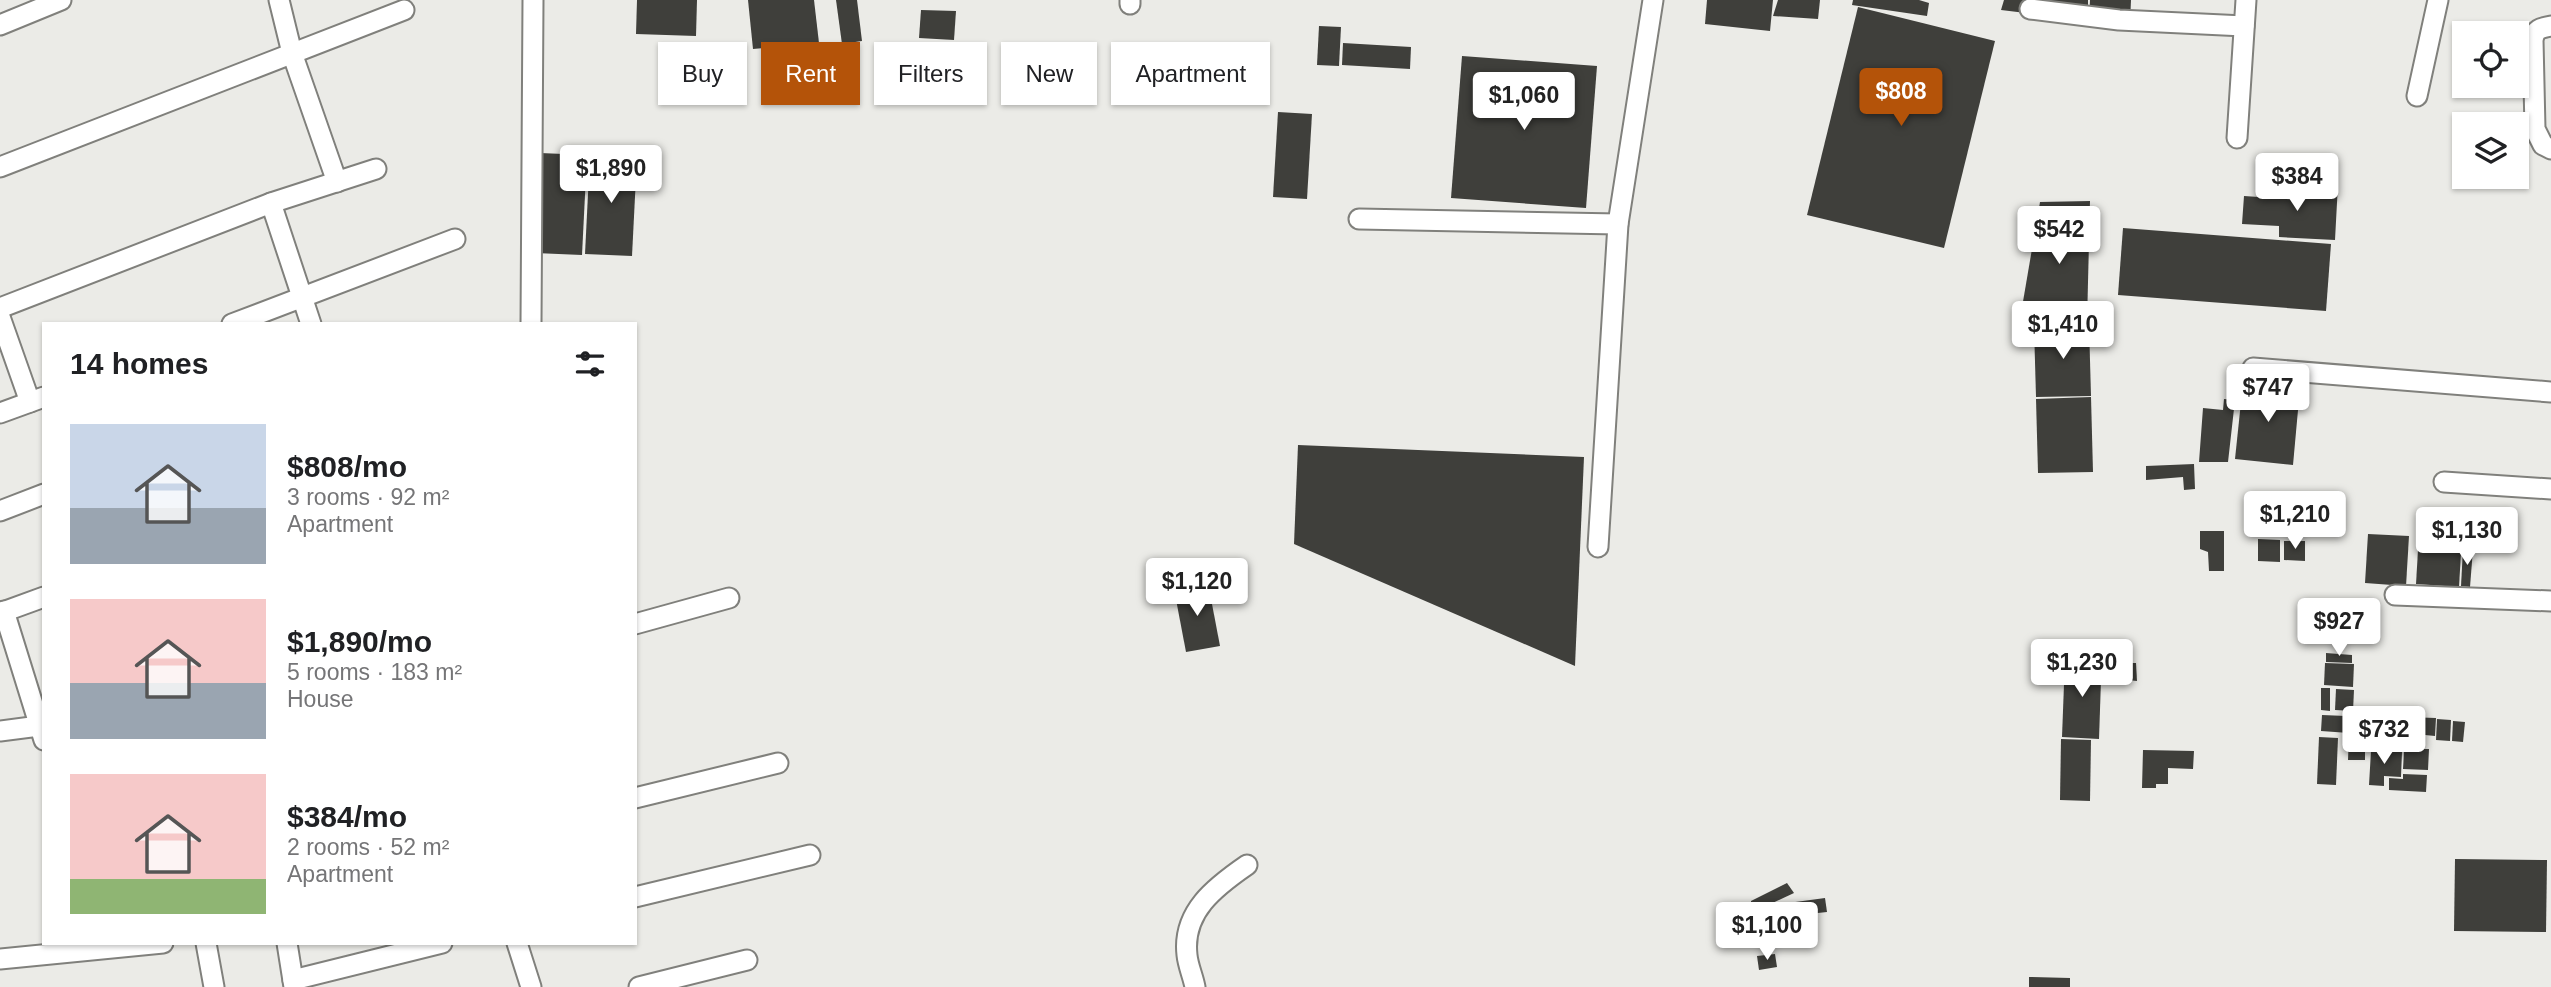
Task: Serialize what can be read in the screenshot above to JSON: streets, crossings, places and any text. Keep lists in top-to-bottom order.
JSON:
{
  "page": {
    "chip": [
      "Buy",
      "Rent",
      "Filters",
      "New",
      "Apartment"
    ],
    "price": [
      "$808",
      "$1,060",
      "$1,890",
      "$384",
      "$542",
      "$1,410",
      "$747",
      "$1,210",
      "$1,130",
      "$1,120",
      "$927",
      "$1,230",
      "$732",
      "$1,100"
    ],
    "heading": "14 homes",
    "list": [
      {
        "name": "$808/mo",
        "note": "3 rooms · 92 m² · Apartment"
      },
      {
        "name": "$1,890/mo",
        "note": "5 rooms · 183 m² · House"
      },
      {
        "name": "$384/mo",
        "note": "2 rooms · 52 m² · Apartment"
      }
    ]
  }
}
